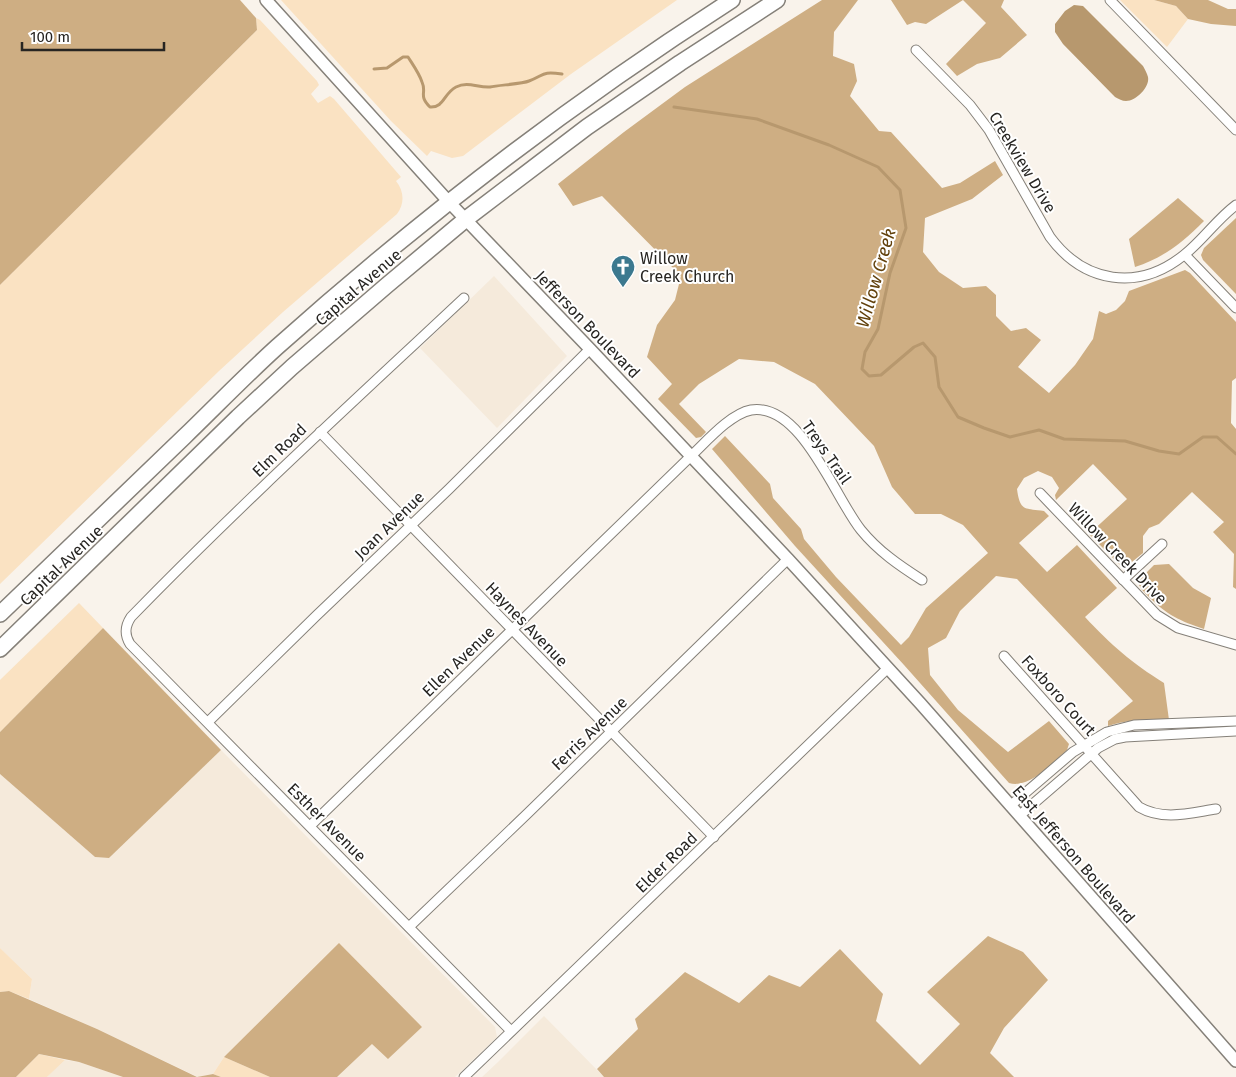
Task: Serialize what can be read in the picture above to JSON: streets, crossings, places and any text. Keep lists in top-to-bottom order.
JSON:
{
  "streets": {
    "highway": ["Capital Avenue"],
    "street": [
      "Creekview Drive",
      "Jefferson Boulevard",
      "Elm Road",
      "Treys Trail",
      "Joan Avenue",
      "Willow Creek Drive",
      "Haynes Avenue",
      "Ellen Avenue",
      "Foxboro Court",
      "Ferris Avenue",
      "Esther Avenue",
      "East Jefferson Boulevard",
      "Elder Road"
    ]
  },
  "crossings": [
    ["Capital Avenue", "Jefferson Boulevard"],
    ["Jefferson Boulevard", "Treys Trail"],
    ["Jefferson Boulevard", "Joan Avenue"],
    ["Jefferson Boulevard", "Ellen Avenue"],
    ["Jefferson Boulevard", "Ferris Avenue"],
    ["Jefferson Boulevard", "East Jefferson Boulevard"],
    ["Jefferson Boulevard", "Elder Road"],
    ["Elm Road", "Haynes Avenue"],
    ["Elm Road", "Esther Avenue"],
    ["Treys Trail", "Ellen Avenue"],
    ["Joan Avenue", "Haynes Avenue"],
    ["Joan Avenue", "Esther Avenue"],
    ["Haynes Avenue", "Ellen Avenue"],
    ["Haynes Avenue", "Ferris Avenue"],
    ["Haynes Avenue", "Elder Road"],
    ["Ellen Avenue", "Esther Avenue"],
    ["Ferris Avenue", "Esther Avenue"],
    ["Esther Avenue", "Elder Road"],
    ["East Jefferson Boulevard", "Elder Road"]
  ],
  "water": ["Willow Creek"],
  "places": {
    "church": ["Willow Creek Church"]
  },
  "scale_bar": "100 m"
}
